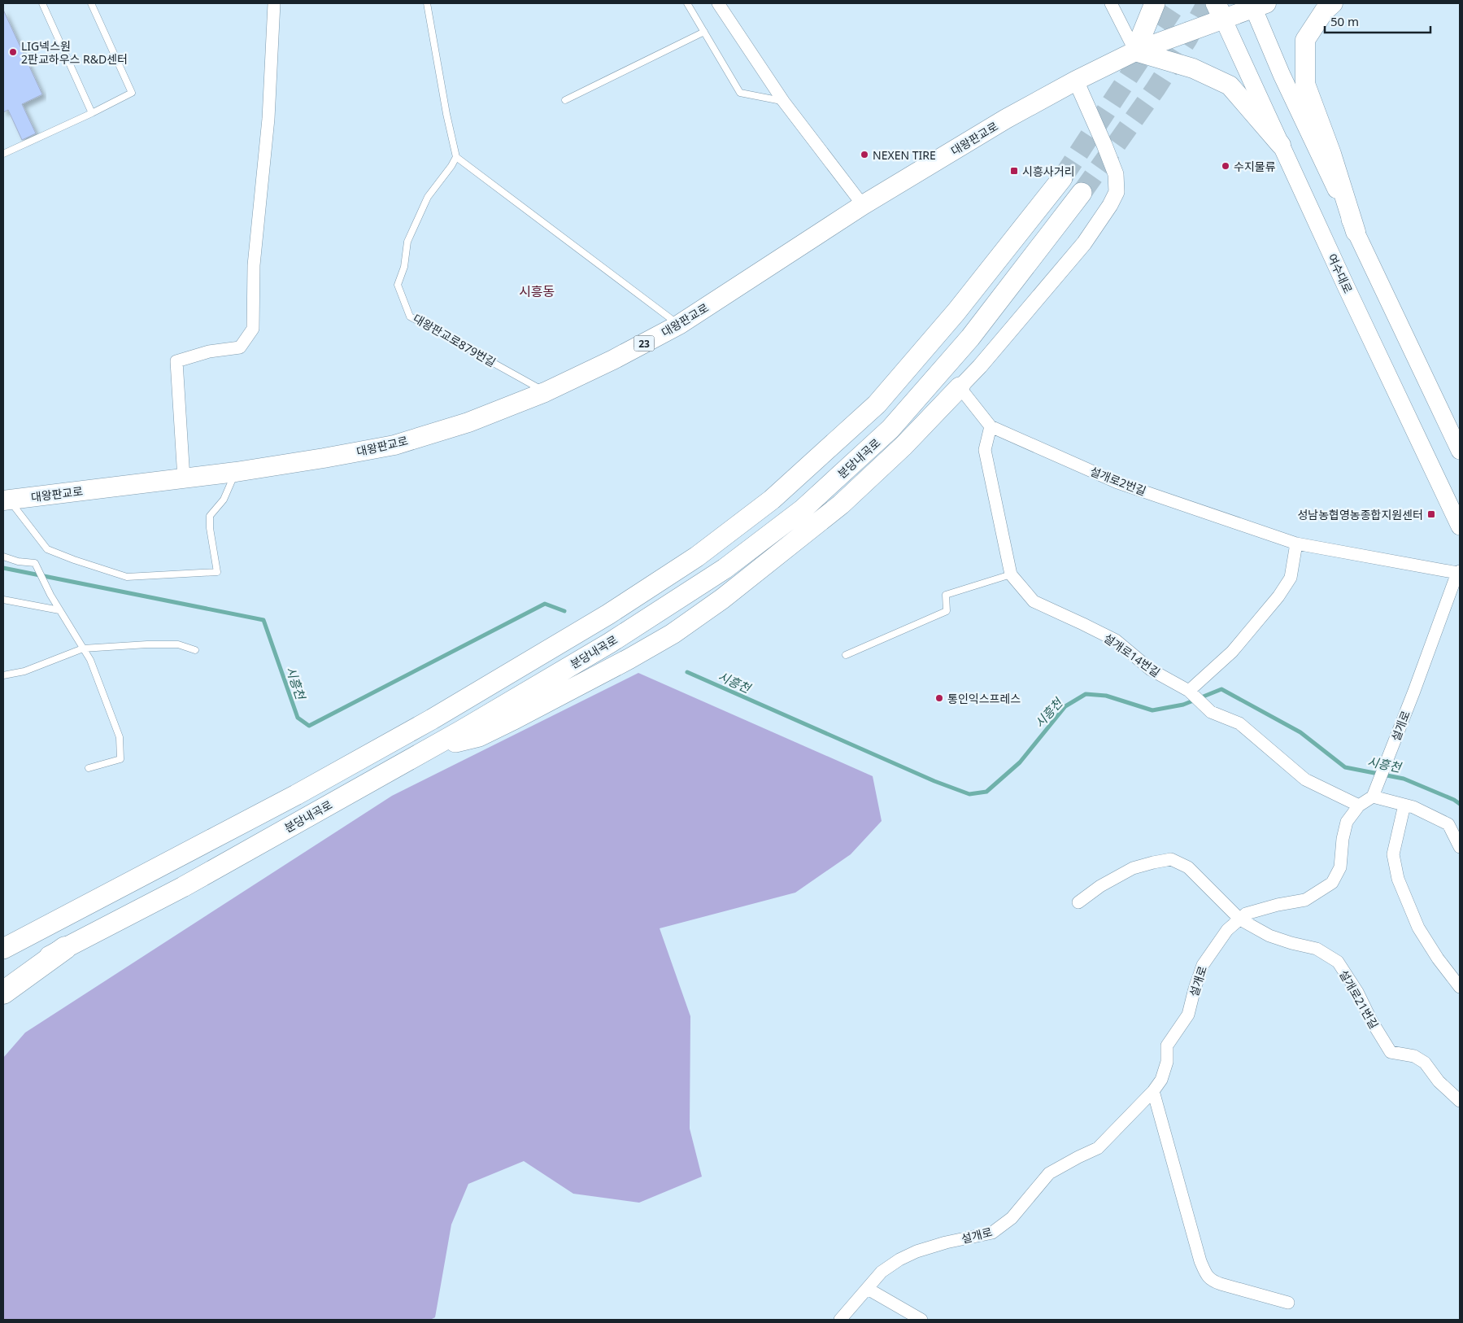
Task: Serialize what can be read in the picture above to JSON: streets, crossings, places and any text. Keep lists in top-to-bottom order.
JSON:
{
  "streets": {
    "highway": ["분당내곡로"],
    "main road": ["대왕판교로", "여수대로", "23"],
    "street": [
      "설개로2번길",
      "설개로14번길",
      "설개로",
      "설개로21번길"
    ],
    "lane": ["대왕판교로879번길"]
  },
  "crossings": [
    ["대왕판교로", "여수대로"],
    ["대왕판교로", "대왕판교로879번길"],
    ["설개로2번길", "설개로14번길"],
    ["설개로2번길", "설개로"],
    ["설개로14번길", "설개로"],
    ["설개로", "설개로21번길"]
  ],
  "districts": ["시흥동"],
  "water": ["시흥천"],
  "places": {
    "other": [
      "LIG넥스원 2판교하우스 R&D센터",
      "NEXEN TIRE",
      "수지물류",
      "통인익스프레스"
    ],
    "transit": ["시흥사거리", "성남농협영농종합지원센터"]
  },
  "scale_bar": "50 m"
}
